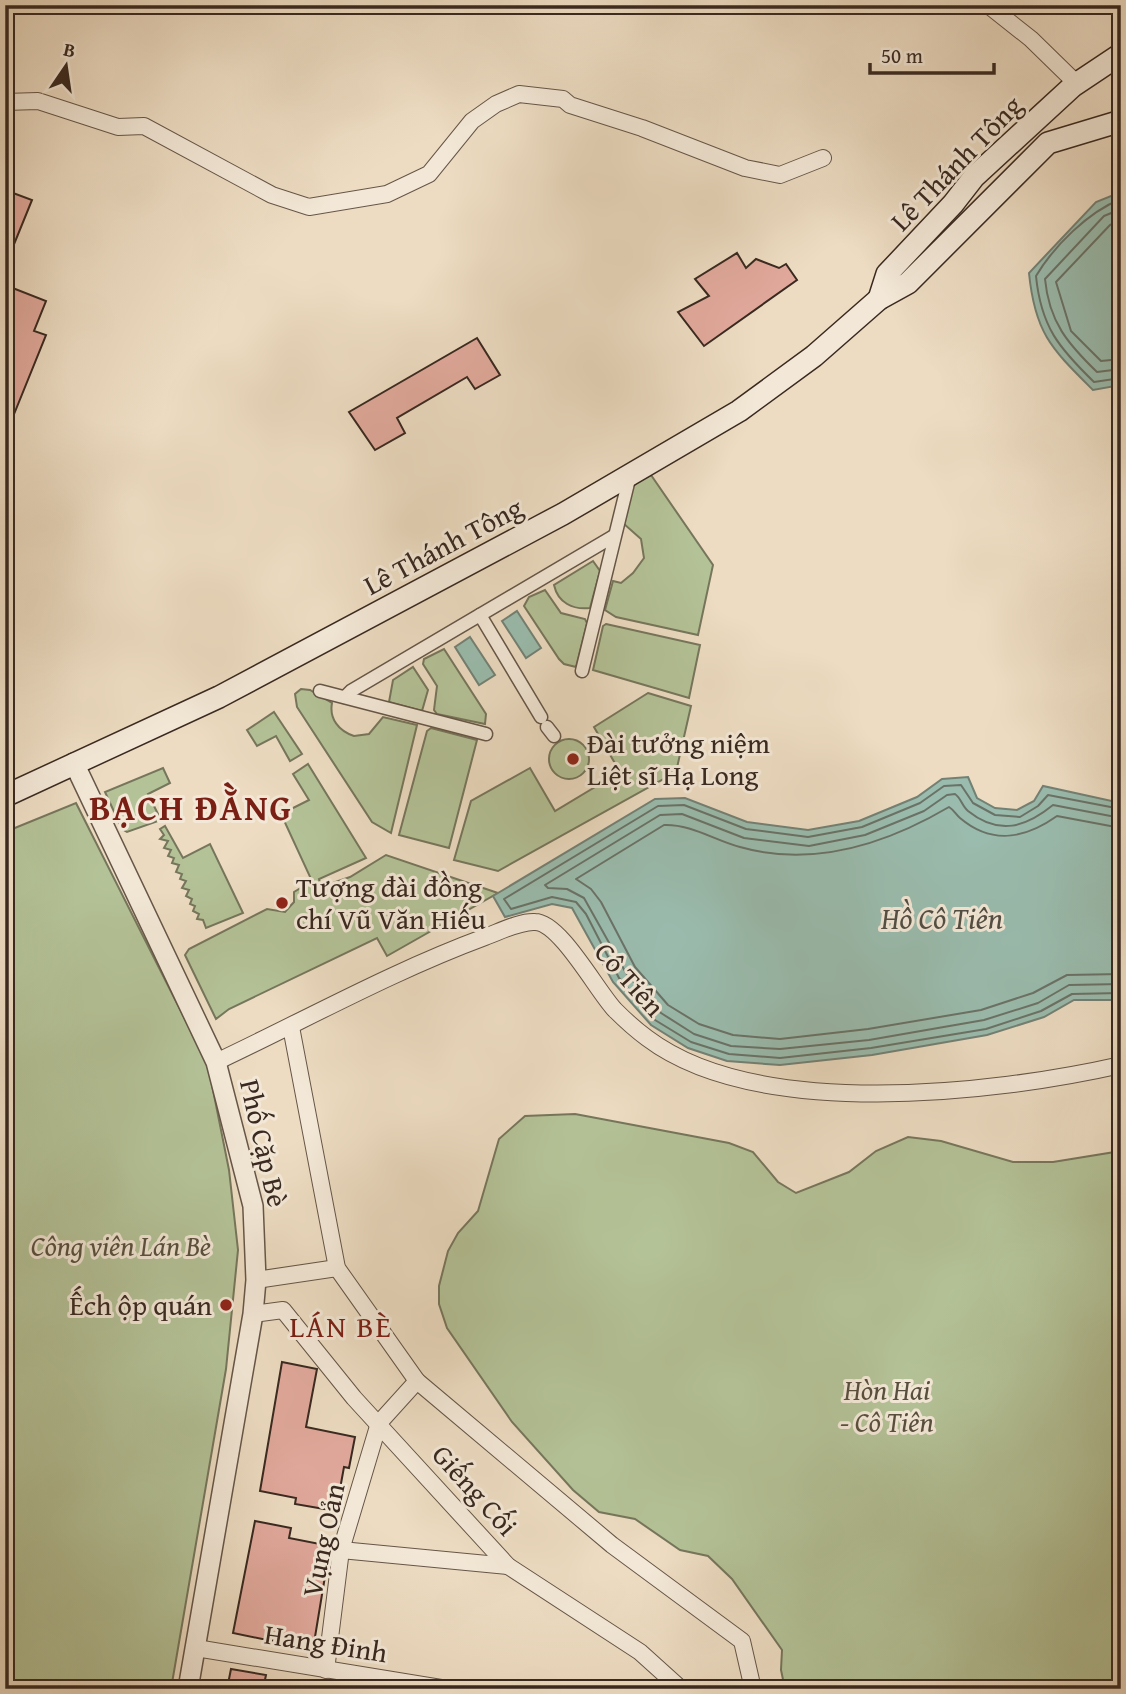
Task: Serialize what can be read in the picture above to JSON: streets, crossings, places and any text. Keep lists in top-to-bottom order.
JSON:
{
  "streets": {
    "main road": ["Lê Thánh Tông"],
    "street": [
      "Cô Tiên",
      "Phố Cặp Bè",
      "Giếng Cối",
      "Vụng Oản",
      "Hang Đinh"
    ]
  },
  "crossings": [
    ["Lê Thánh Tông", "Phố Cặp Bè"],
    ["Cô Tiên", "Phố Cặp Bè"],
    ["Phố Cặp Bè", "Giếng Cối"],
    ["Phố Cặp Bè", "Hang Đinh"],
    ["Giếng Cối", "Vụng Oản"],
    ["Vụng Oản", "Hang Đinh"]
  ],
  "districts": ["BẠCH ĐẰNG", "LÁN BÈ"],
  "water": ["Hồ Cô Tiên"],
  "parks": ["Công viên Lán Bè", "Hòn Hai - Cô Tiên"],
  "places": ["Đài tưởng niệm Liệt sĩ Hạ Long", "Tượng đài đồng chí Vũ Văn Hiếu", "Ếch ộp quán"],
  "scale_bar": "50 m",
  "north": "top"
}
